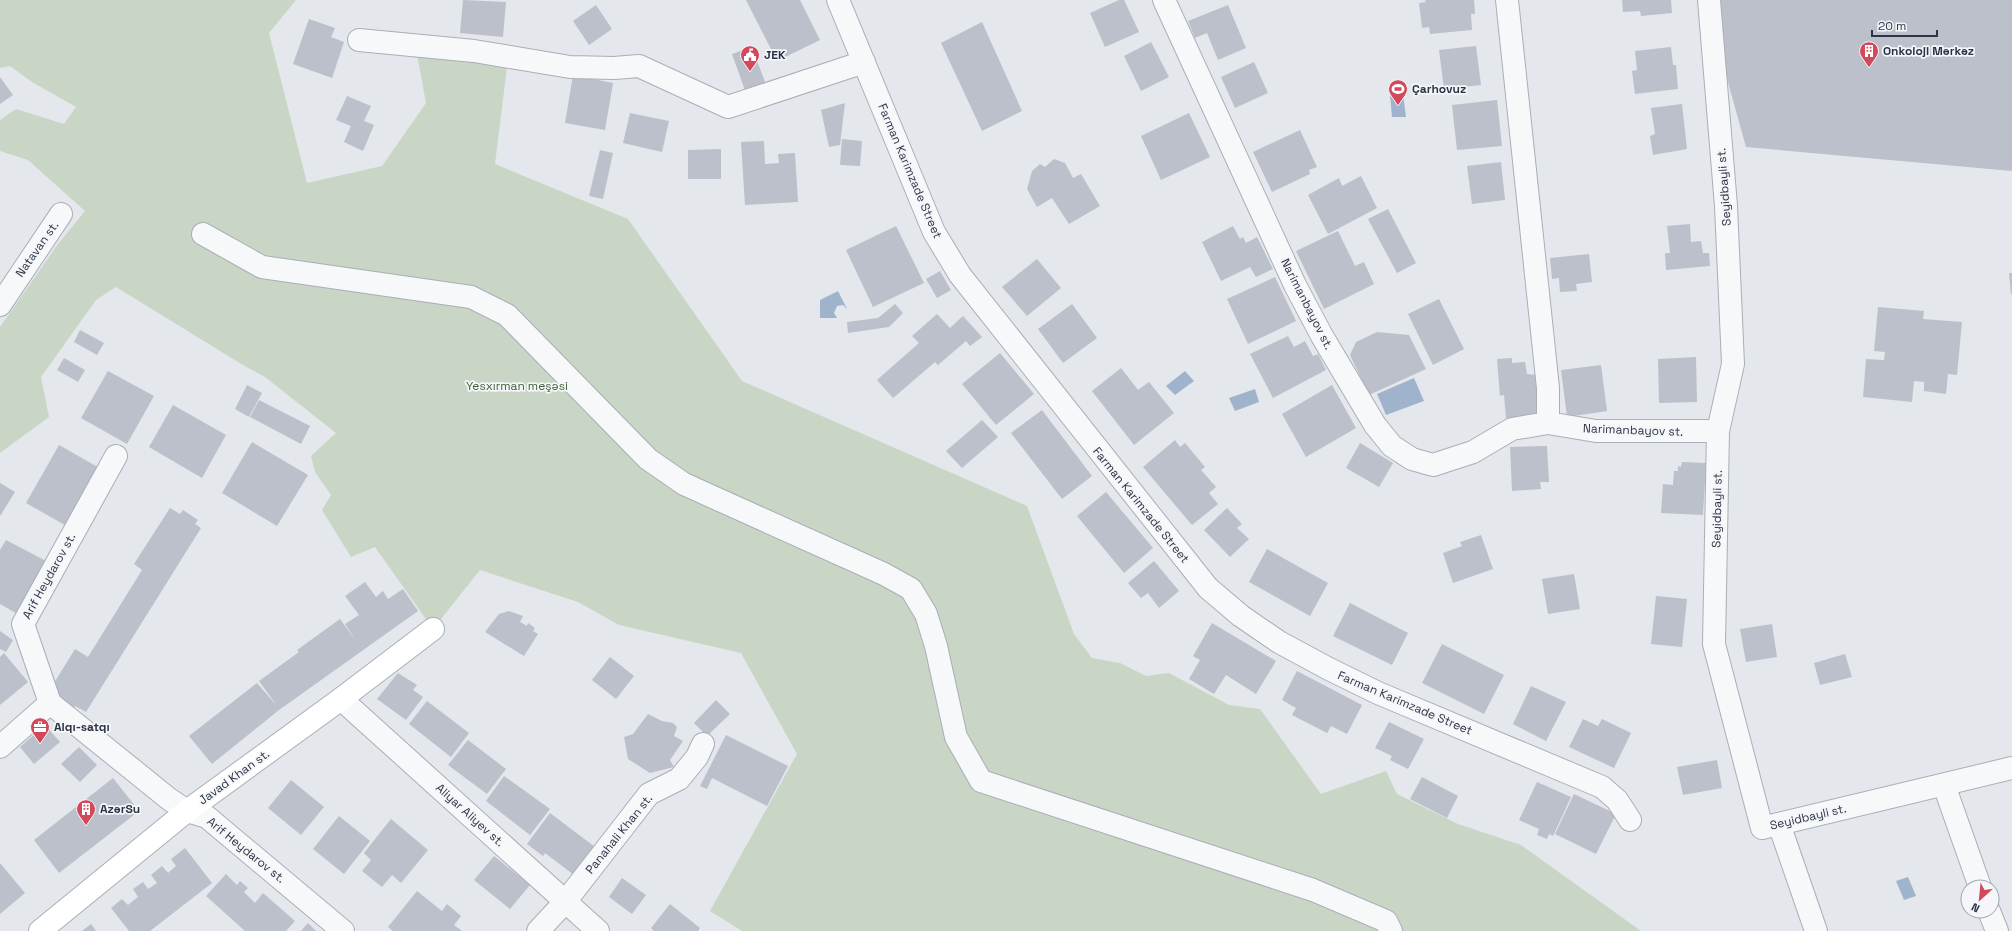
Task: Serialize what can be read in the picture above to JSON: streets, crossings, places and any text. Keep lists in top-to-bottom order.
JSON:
{
  "streets": {
    "street": [
      "Farman Karimzade Street",
      "Seyidbayli st.",
      "Natavan st.",
      "Narimanbayov st.",
      "Arif Heydarov st.",
      "Javad Khan st.",
      "Aliyar Aliyev st.",
      "Panahali Khan st."
    ]
  },
  "crossings": [
    ["Seyidbayli st.", "Narimanbayov st."],
    ["Arif Heydarov st.", "Javad Khan st."],
    ["Javad Khan st.", "Aliyar Aliyev st."],
    ["Aliyar Aliyev st.", "Panahali Khan st."]
  ],
  "parks": ["Yesxırman meşəsi"],
  "places": {
    "building": ["Onkoloji Mərkəz", "AzərSu"],
    "public building": ["JEK"],
    "sports": ["Çarhovuz"],
    "office": ["Alqı-satqı"]
  },
  "scale_bar": "20 m",
  "north": "bottom left"
}
